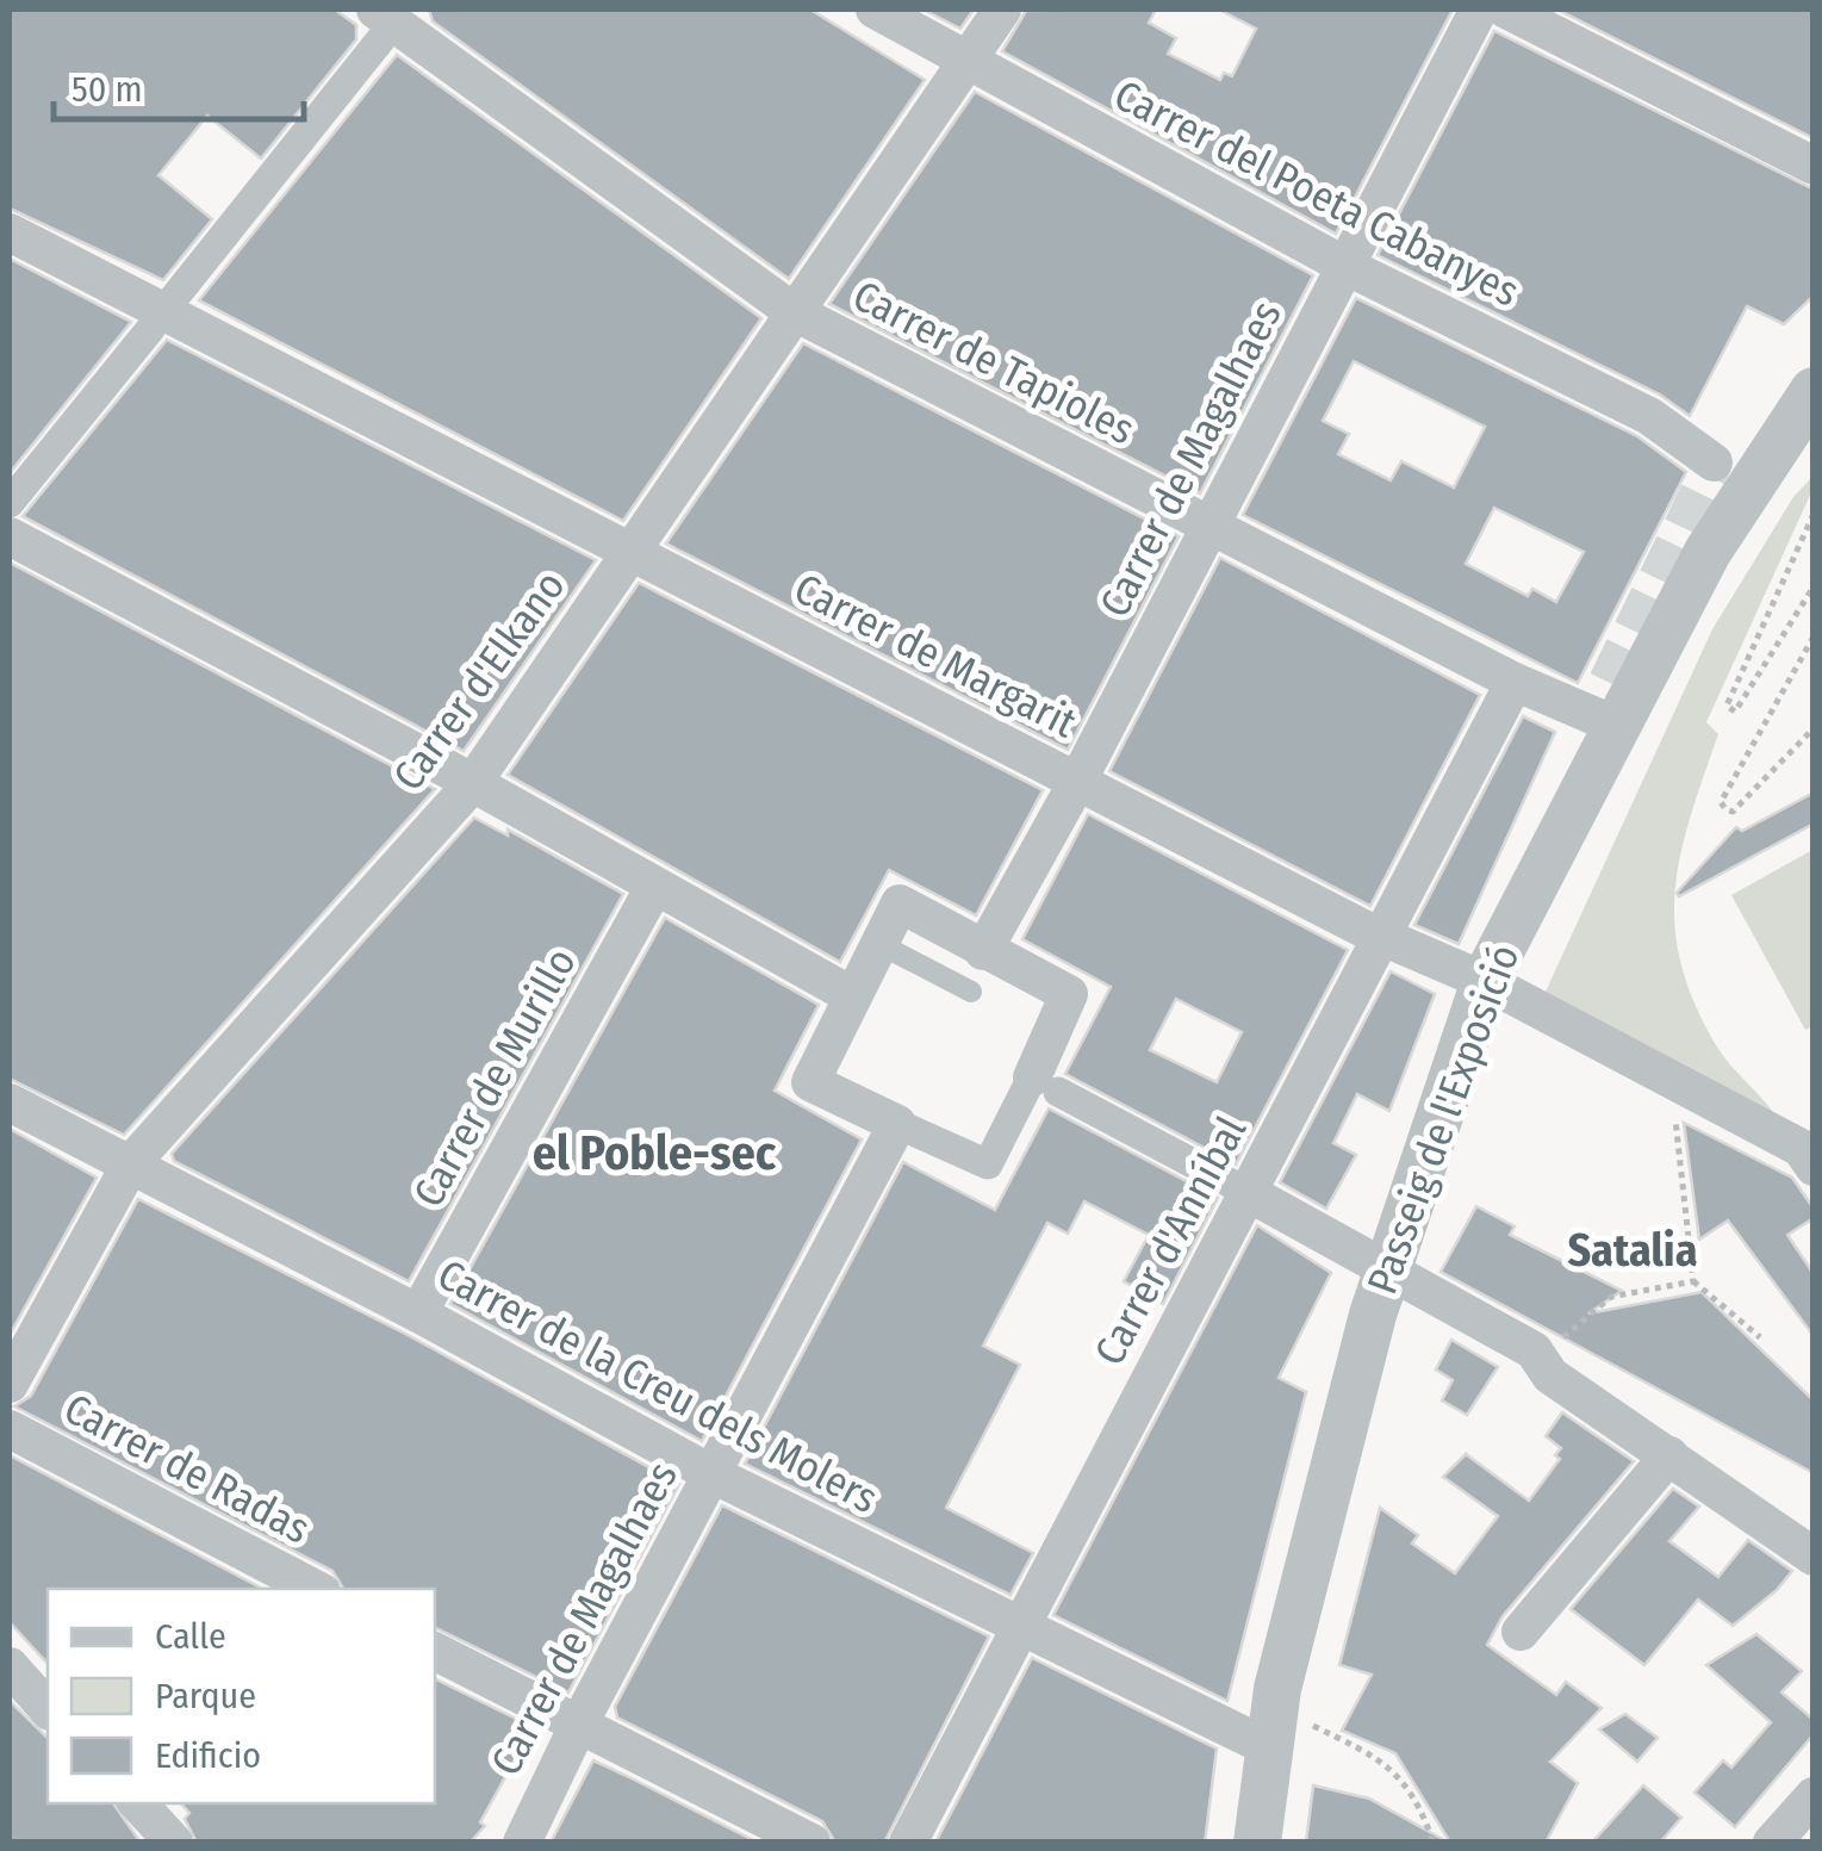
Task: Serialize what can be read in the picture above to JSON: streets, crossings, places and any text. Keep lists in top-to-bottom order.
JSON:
{
  "streets": {
    "street": [
      "Carrer del Poeta Cabanyes",
      "Carrer de Tapioles",
      "Carrer de Magalhaes",
      "Carrer de Margarit",
      "Carrer d'Elkano",
      "Carrer de Murillo",
      "Passeig de l'Exposició",
      "Carrer d'Anníbal",
      "Carrer de la Creu dels Molers",
      "Carrer de Radas"
    ]
  },
  "crossings": [
    ["Carrer del Poeta Cabanyes", "Carrer de Magalhaes"],
    ["Carrer del Poeta Cabanyes", "Carrer d'Elkano"],
    ["Carrer de Tapioles", "Carrer de Magalhaes"],
    ["Carrer de Tapioles", "Carrer d'Elkano"],
    ["Carrer de Tapioles", "Passeig de l'Exposició"],
    ["Carrer de Tapioles", "Carrer d'Anníbal"],
    ["Carrer de Magalhaes", "Carrer de Margarit"],
    ["Carrer de Magalhaes", "Carrer de la Creu dels Molers"],
    ["Carrer de Margarit", "Carrer d'Elkano"],
    ["Carrer de Margarit", "Passeig de l'Exposició"],
    ["Carrer de Margarit", "Carrer d'Anníbal"],
    ["Carrer d'Elkano", "Carrer de la Creu dels Molers"],
    ["Carrer de Murillo", "Carrer de la Creu dels Molers"],
    ["Passeig de l'Exposició", "Carrer de la Creu dels Molers"],
    ["Carrer d'Anníbal", "Carrer de la Creu dels Molers"]
  ],
  "districts": ["el Poble-sec", "Satalia"],
  "legend": ["Calle", "Parque", "Edificio"],
  "scale_bar": "50 m"
}
